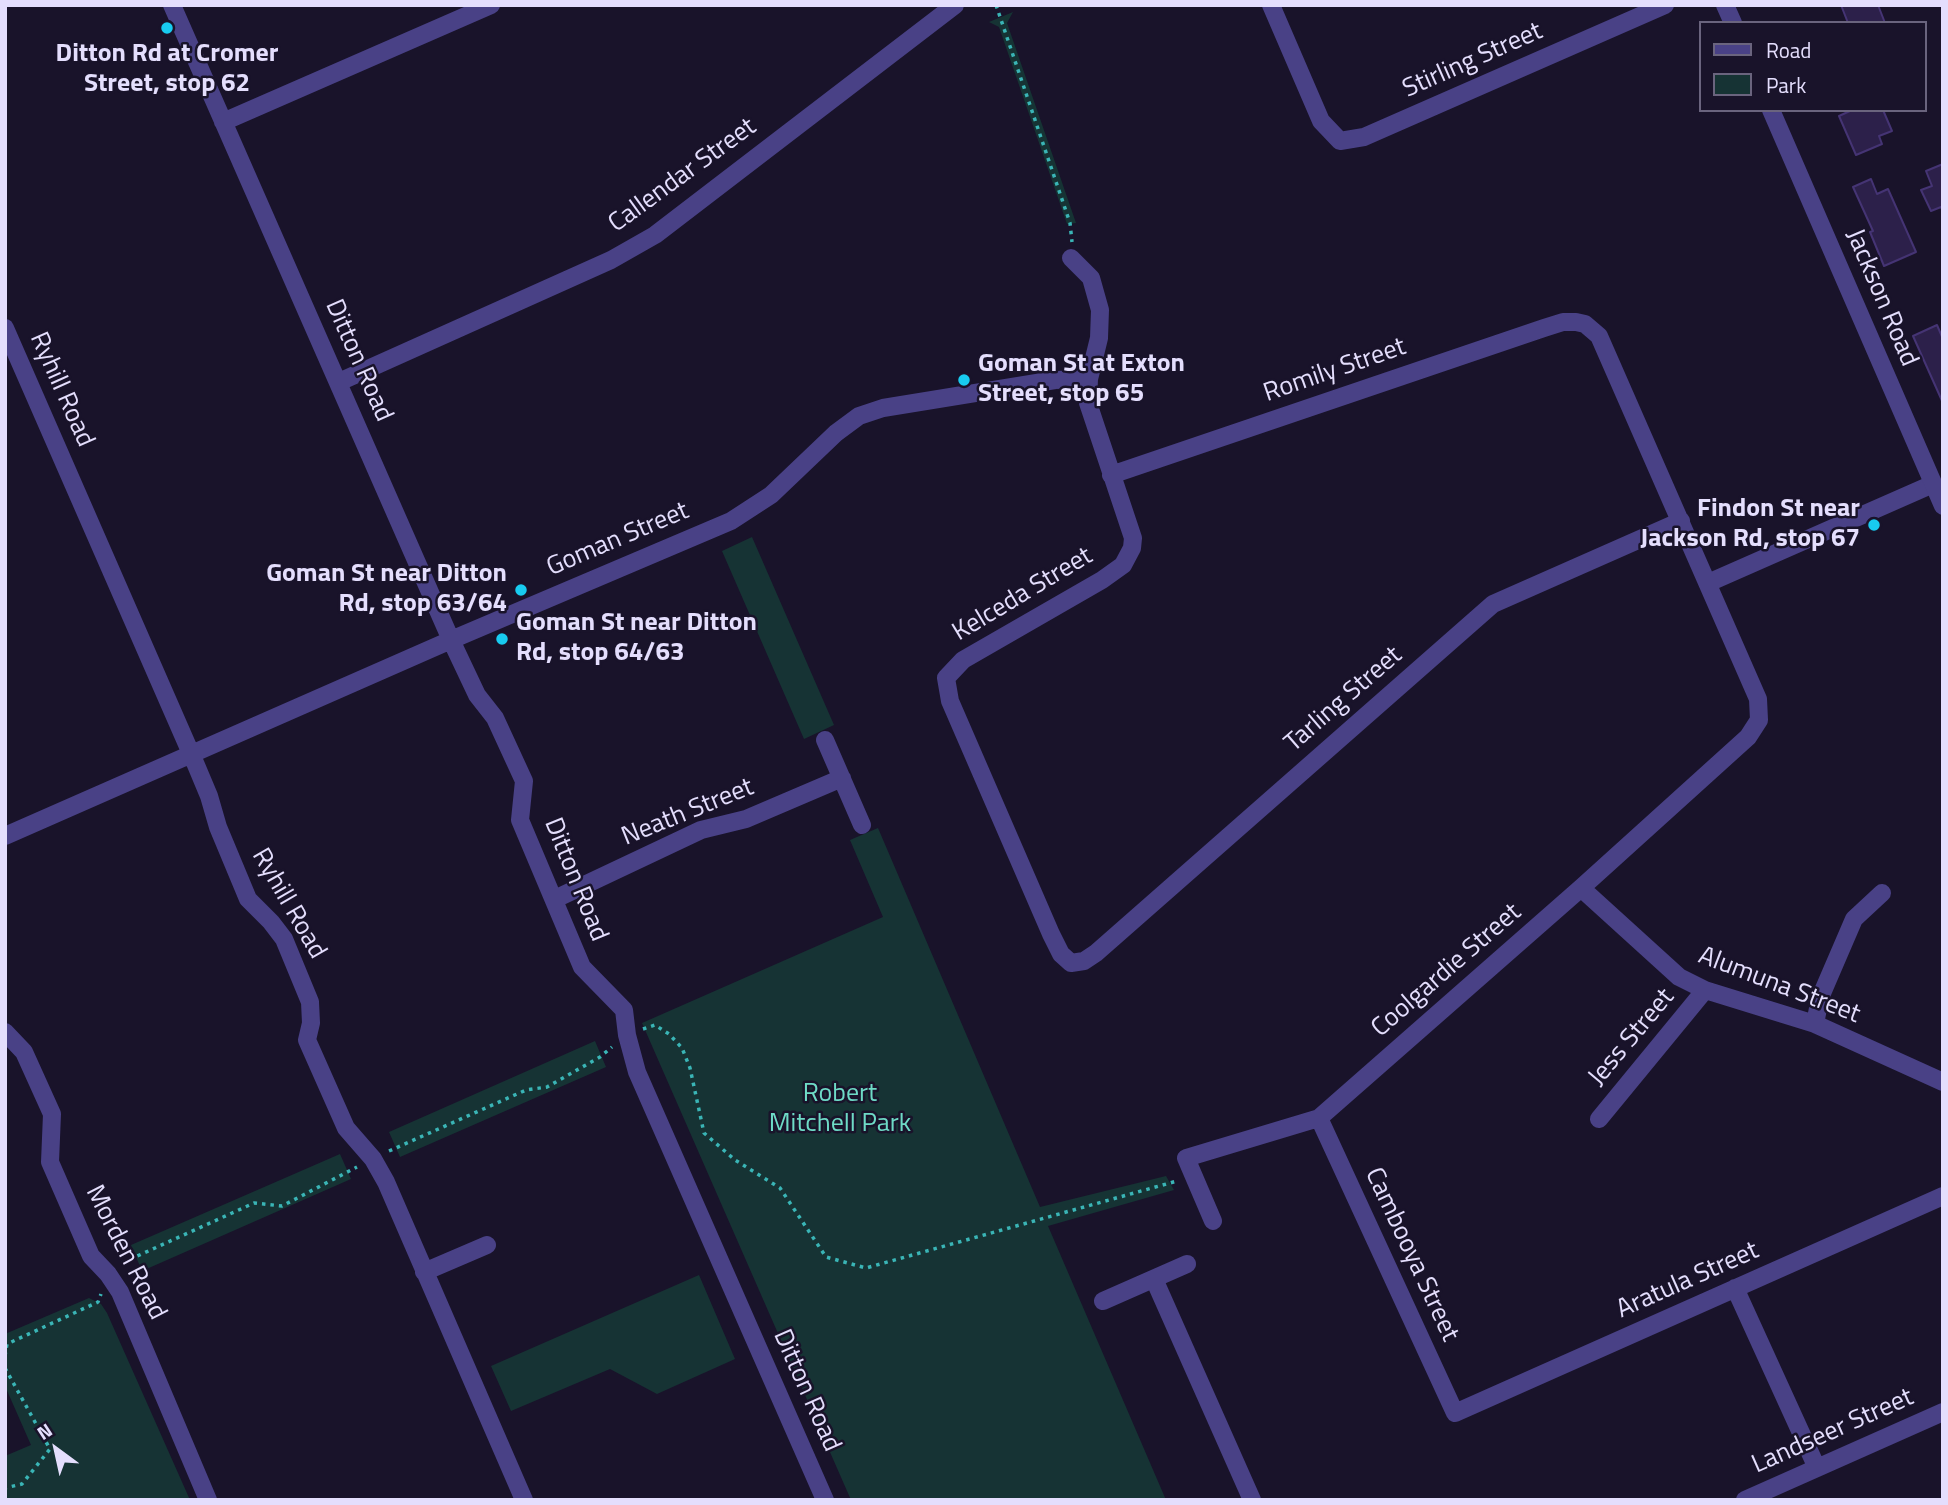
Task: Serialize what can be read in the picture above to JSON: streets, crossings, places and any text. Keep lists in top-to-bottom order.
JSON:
{
  "streets": {
    "street": [
      "Stirling Street",
      "Callendar Street",
      "Jackson Road",
      "Ditton Road",
      "Romily Street",
      "Ryhill Road",
      "Goman Street",
      "Kelceda Street",
      "Tarling Street",
      "Neath Street",
      "Coolgardie Street",
      "Alumuna Street",
      "Jess Street",
      "Morden Road",
      "Cambooya Street",
      "Aratula Street",
      "Landseer Street"
    ]
  },
  "crossings": [
    ["Callendar Street", "Ditton Road"],
    ["Ditton Road", "Goman Street"],
    ["Ditton Road", "Neath Street"],
    ["Romily Street", "Kelceda Street"],
    ["Romily Street", "Tarling Street"],
    ["Ryhill Road", "Goman Street"],
    ["Goman Street", "Kelceda Street"],
    ["Kelceda Street", "Tarling Street"],
    ["Coolgardie Street", "Alumuna Street"],
    ["Coolgardie Street", "Cambooya Street"],
    ["Alumuna Street", "Jess Street"],
    ["Cambooya Street", "Aratula Street"]
  ],
  "parks": ["Robert Mitchell Park"],
  "places": [
    "Ditton Rd at Cromer Street, stop 62",
    "Goman St at Exton Street, stop 65",
    "Findon St near Jackson Rd, stop 67",
    "Goman St near Ditton Rd, stop 63/64",
    "Goman St near Ditton Rd, stop 64/63"
  ],
  "legend": ["Road", "Park"],
  "north": "top left"
}
